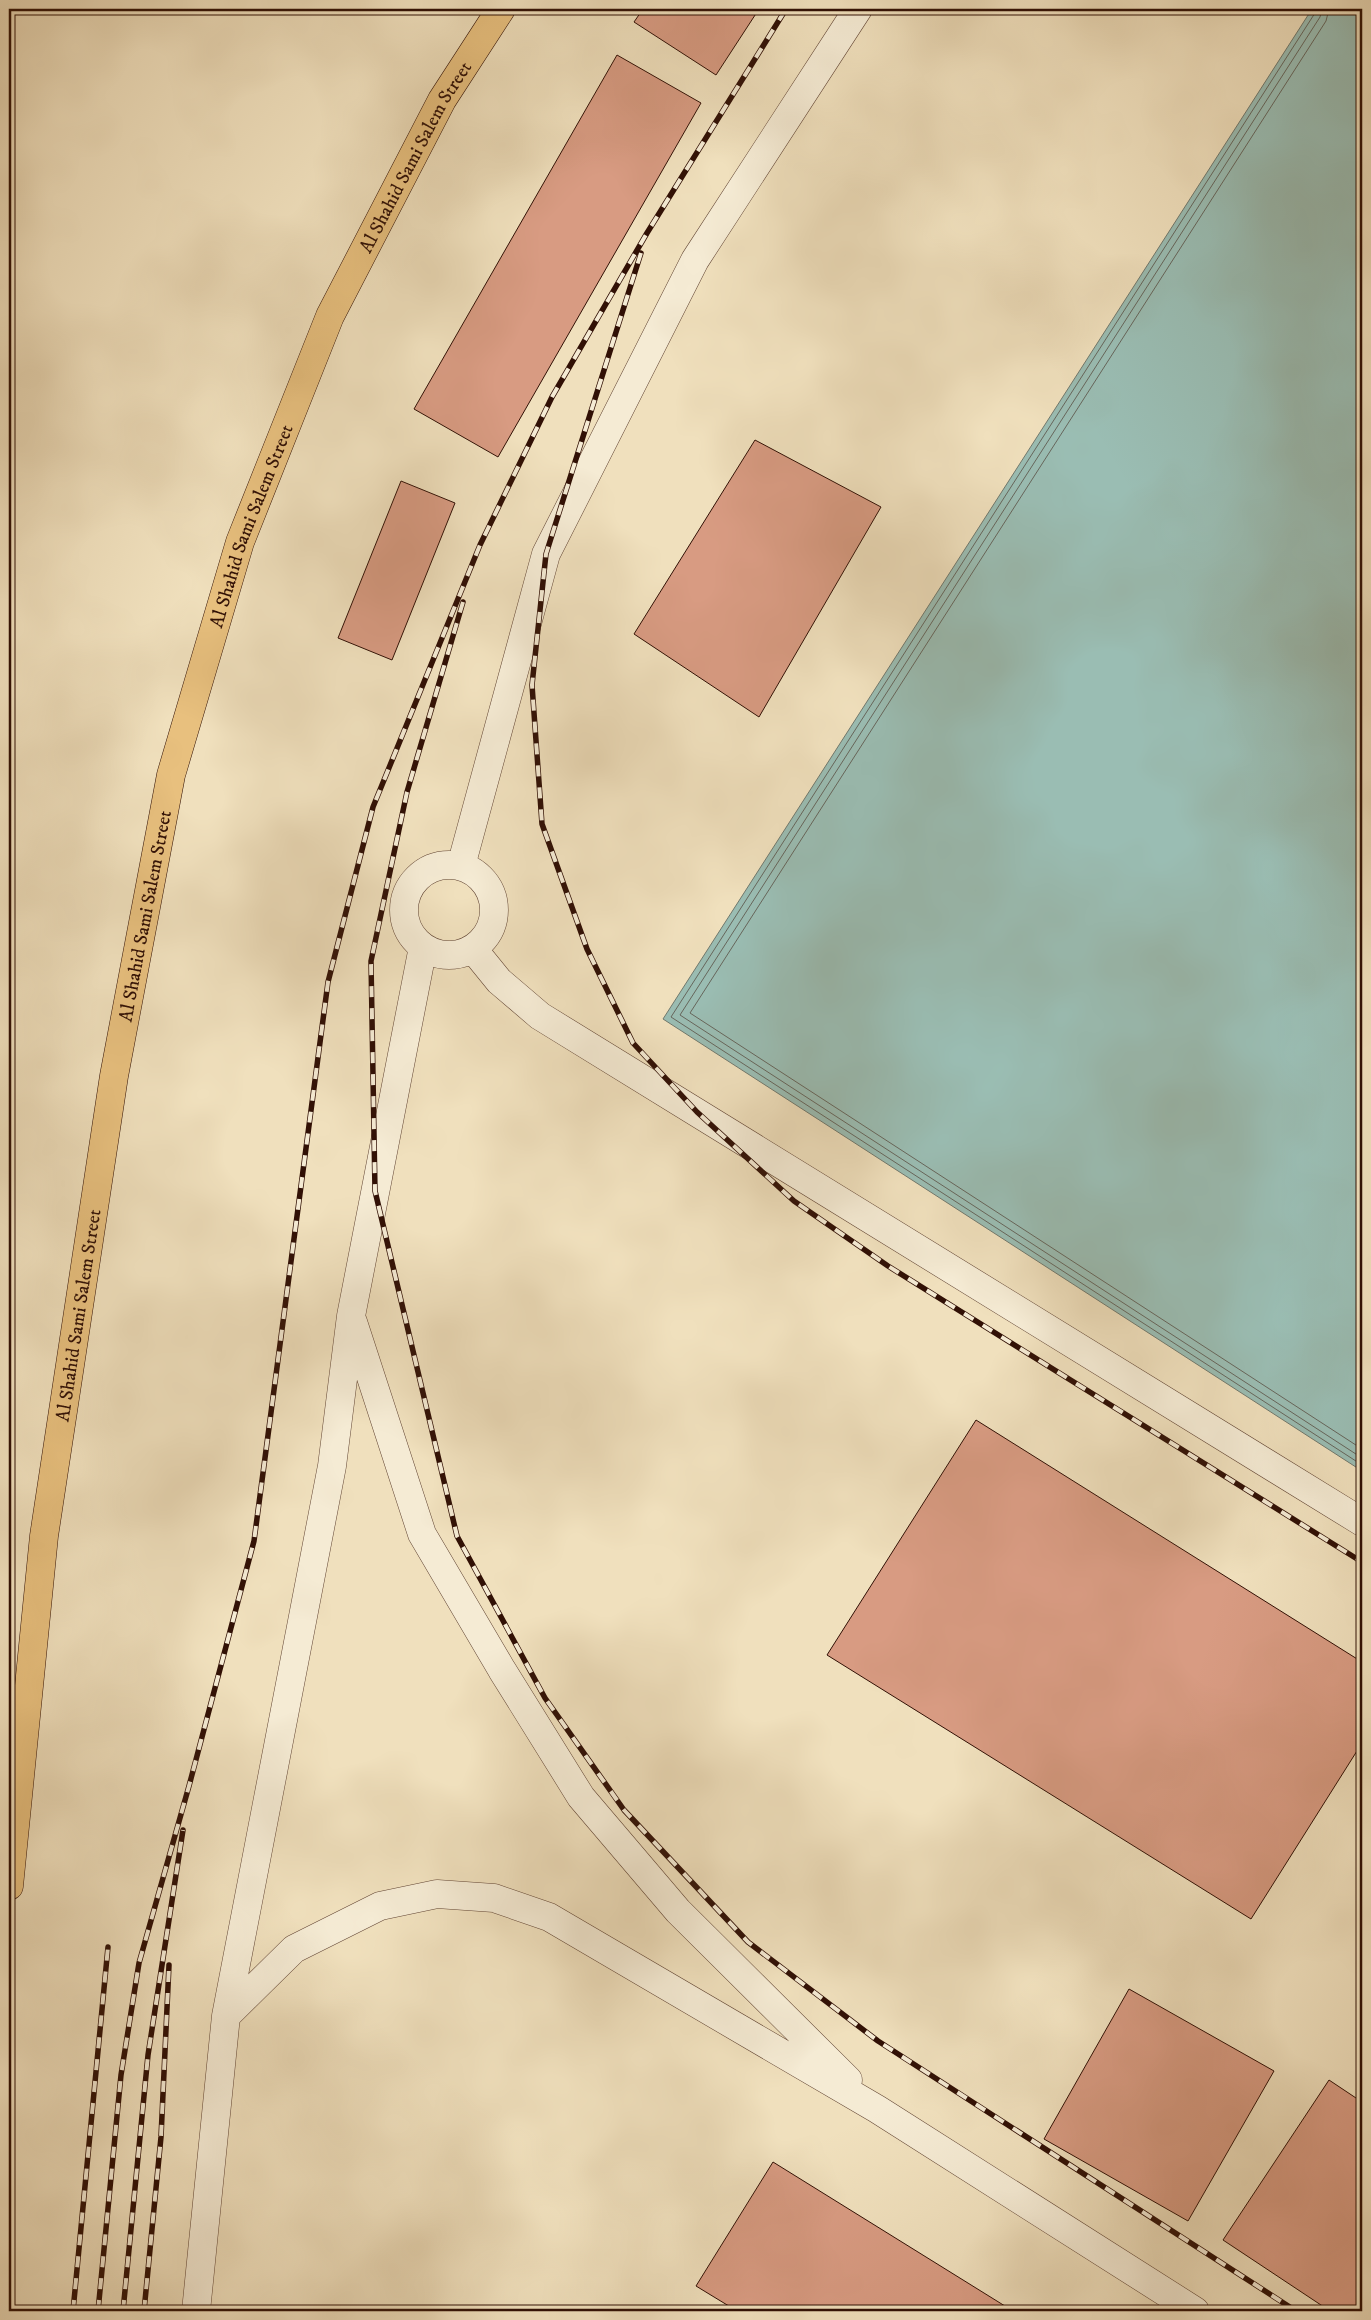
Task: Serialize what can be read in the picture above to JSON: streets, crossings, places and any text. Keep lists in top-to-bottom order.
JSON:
{
  "streets": {
    "main road": ["Al Shahid Sami Salem Street"]
  }
}
